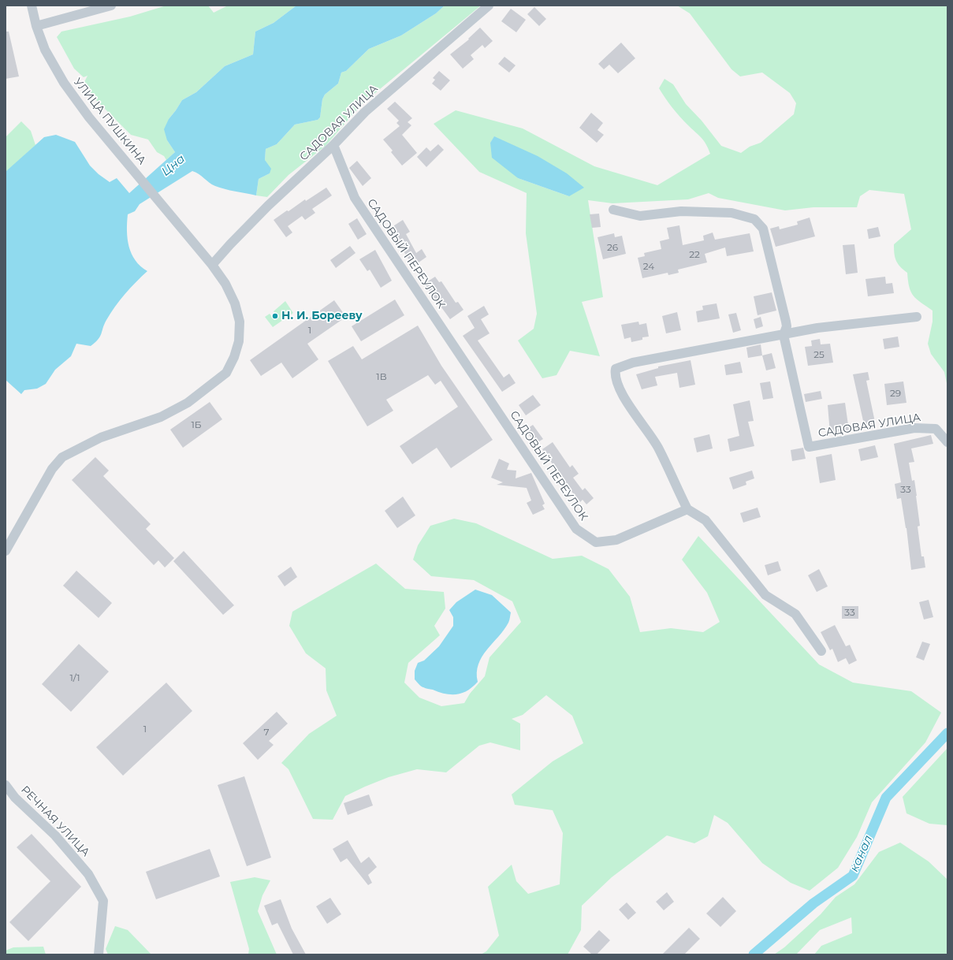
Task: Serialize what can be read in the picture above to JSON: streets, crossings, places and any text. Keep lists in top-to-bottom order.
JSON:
{
  "streets": {
    "street": [
      "УЛИЦА ПУШКИНА",
      "САДОВАЯ УЛИЦА",
      "САДОВЫЙ ПЕРЕУЛОК",
      "РЕЧНАЯ УЛИЦА"
    ]
  },
  "crossings": [
    ["УЛИЦА ПУШКИНА", "САДОВАЯ УЛИЦА"],
    ["САДОВАЯ УЛИЦА", "САДОВЫЙ ПЕРЕУЛОК"]
  ],
  "water": ["Цна", "канал"],
  "places": ["Н. И. Борееву"],
  "house_numbers": [
    "26",
    "22",
    "24",
    "1",
    "25",
    "1В",
    "29",
    "1Б",
    "33",
    "33",
    "1/1",
    "1",
    "7"
  ]
}
